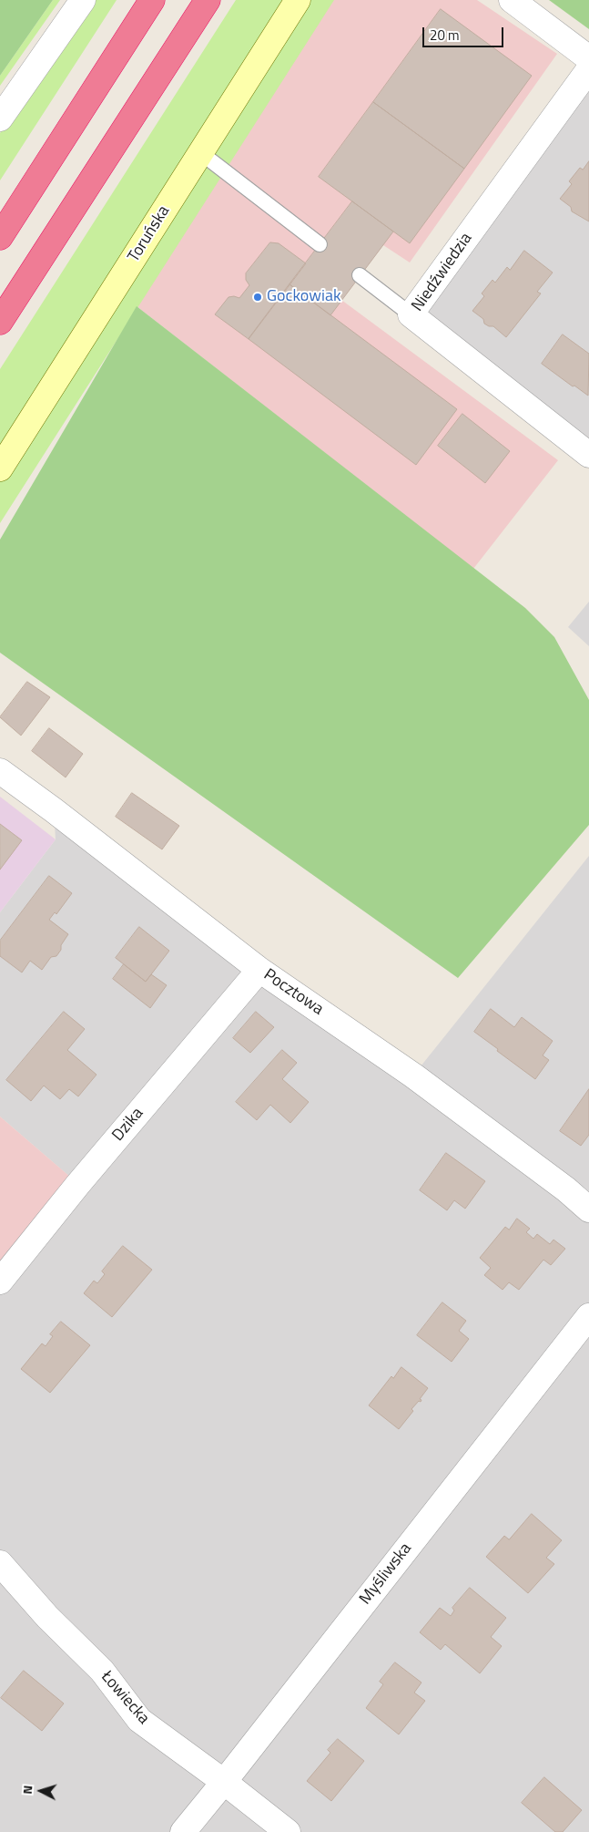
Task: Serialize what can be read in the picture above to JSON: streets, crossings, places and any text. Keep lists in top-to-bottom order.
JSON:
{
  "streets": {
    "street": [
      "Toruńska",
      "Niedźwiedzia",
      "Pocztowa",
      "Dzika",
      "Myśliwska",
      "Łowiecka"
    ]
  },
  "crossings": [
    ["Pocztowa", "Dzika"],
    ["Myśliwska", "Łowiecka"]
  ],
  "places": ["Gockowiak"],
  "scale_bar": "20 m",
  "north": "left"
}
